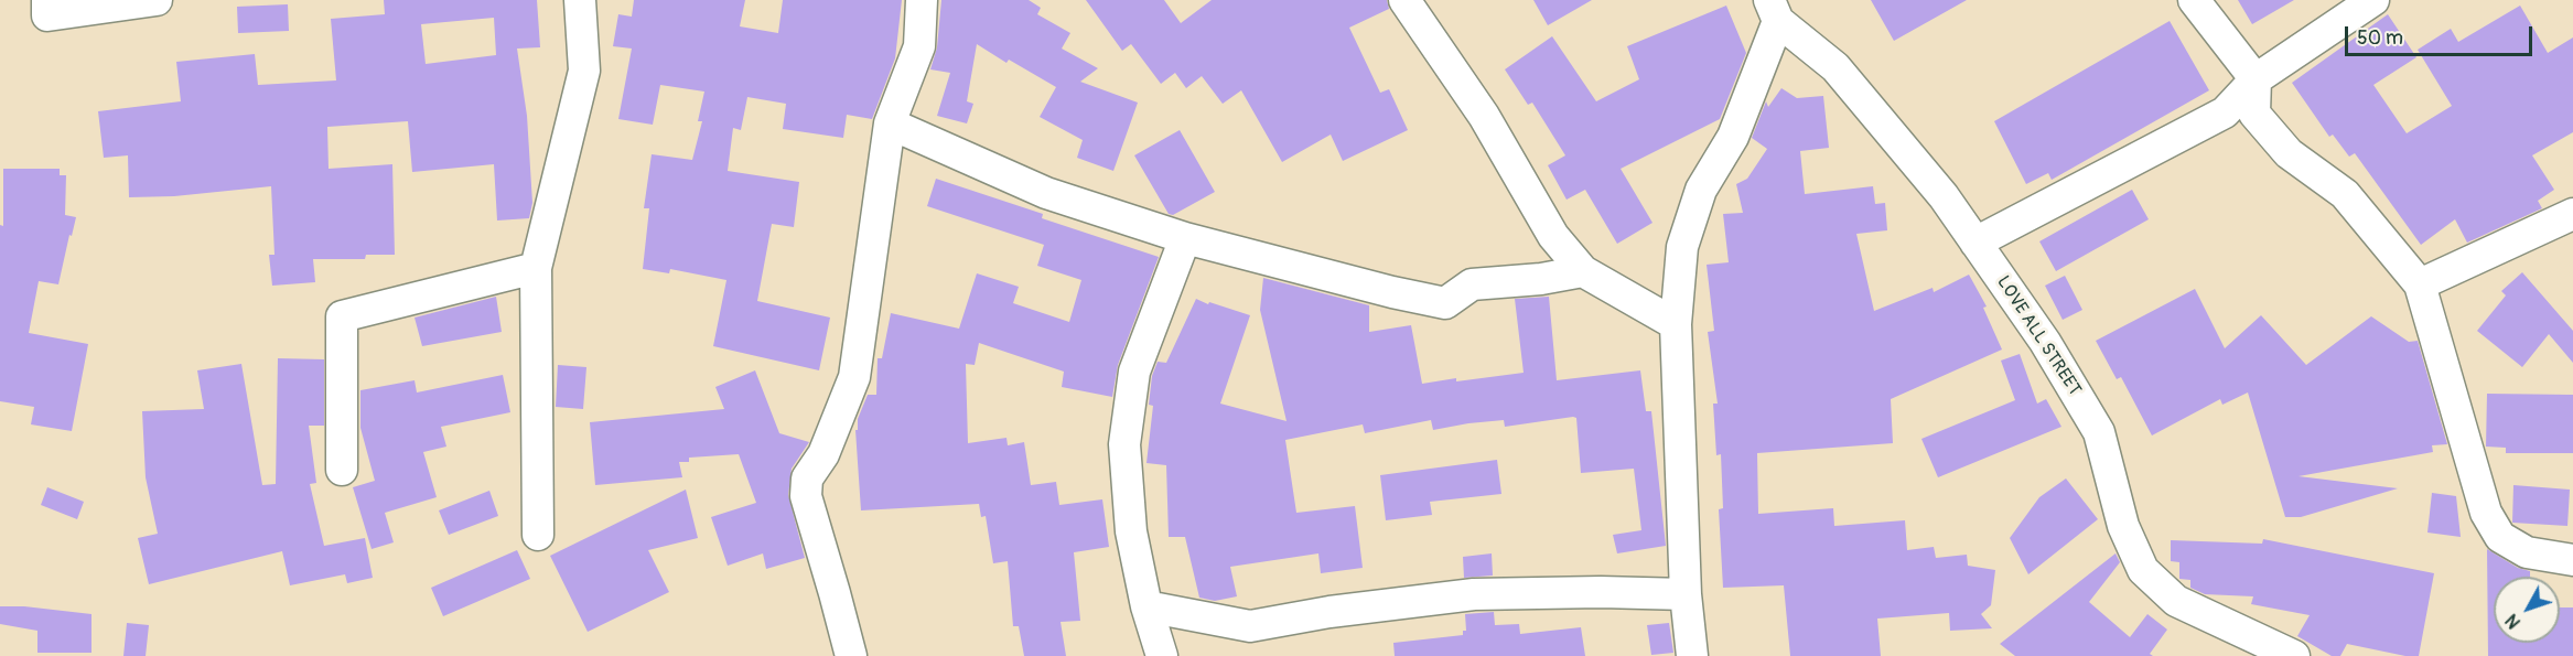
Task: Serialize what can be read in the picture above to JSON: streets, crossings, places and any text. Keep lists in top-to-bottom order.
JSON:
{
  "streets": {
    "street": ["LOVE ALL STREET"]
  },
  "scale_bar": "50 m",
  "north": "bottom left"
}
